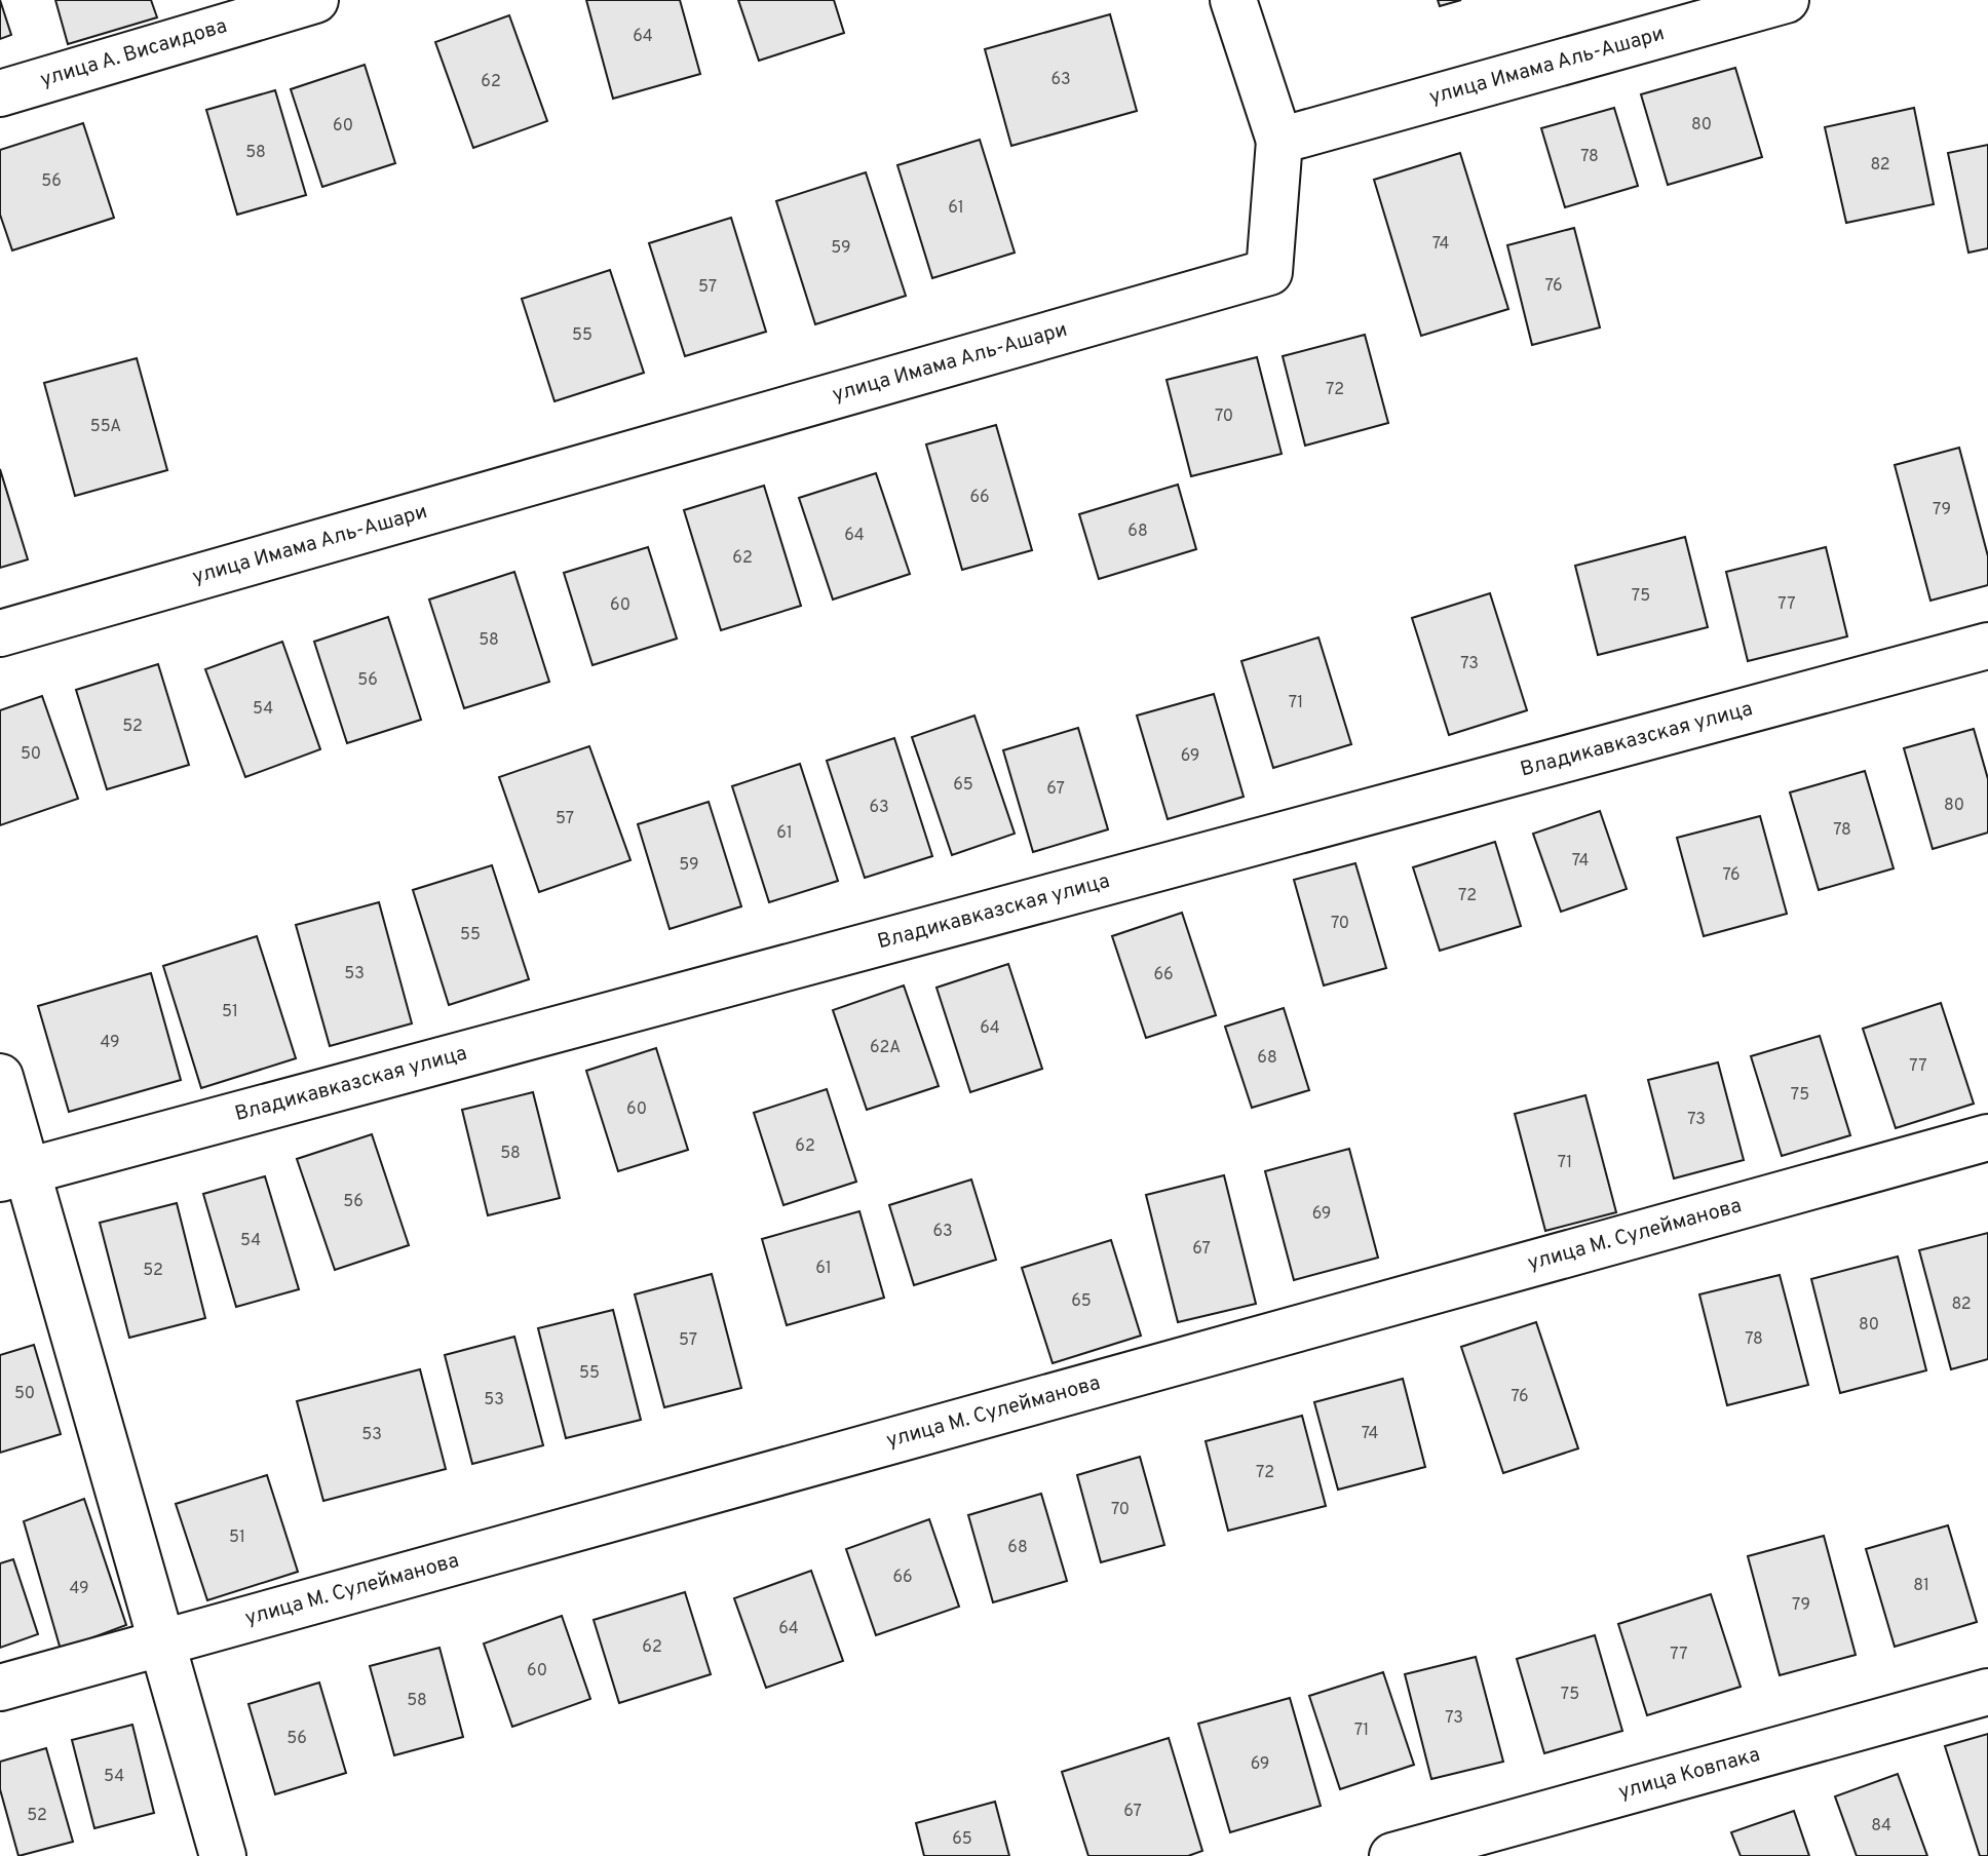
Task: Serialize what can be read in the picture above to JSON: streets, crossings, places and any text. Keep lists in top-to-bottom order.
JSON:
{
  "streets": {
    "street": [
      "улица А. Висаидова",
      "улица Имама Аль-Ашари",
      "Владикавказская улица",
      "улица М. Сулейманова",
      "улица Ковпака"
    ]
  },
  "house_numbers": [
    "64",
    "63",
    "62",
    "80",
    "60",
    "58",
    "78",
    "82",
    "56",
    "61",
    "74",
    "59",
    "76",
    "57",
    "55",
    "72",
    "70",
    "55А",
    "66",
    "79",
    "68",
    "64",
    "62",
    "75",
    "77",
    "60",
    "58",
    "73",
    "56",
    "71",
    "54",
    "52",
    "50",
    "69",
    "65",
    "67",
    "80",
    "63",
    "57",
    "78",
    "61",
    "74",
    "59",
    "76",
    "72",
    "70",
    "55",
    "53",
    "66",
    "51",
    "64",
    "49",
    "62А",
    "68",
    "77",
    "75",
    "60",
    "73",
    "62",
    "58",
    "71",
    "56",
    "69",
    "63",
    "54",
    "67",
    "61",
    "52",
    "65",
    "82",
    "80",
    "78",
    "57",
    "55",
    "50",
    "76",
    "53",
    "74",
    "53",
    "72",
    "70",
    "51",
    "68",
    "66",
    "81",
    "49",
    "79",
    "64",
    "62",
    "77",
    "60",
    "75",
    "58",
    "73",
    "71",
    "56",
    "69",
    "54",
    "67",
    "52",
    "84",
    "65"
  ]
}
